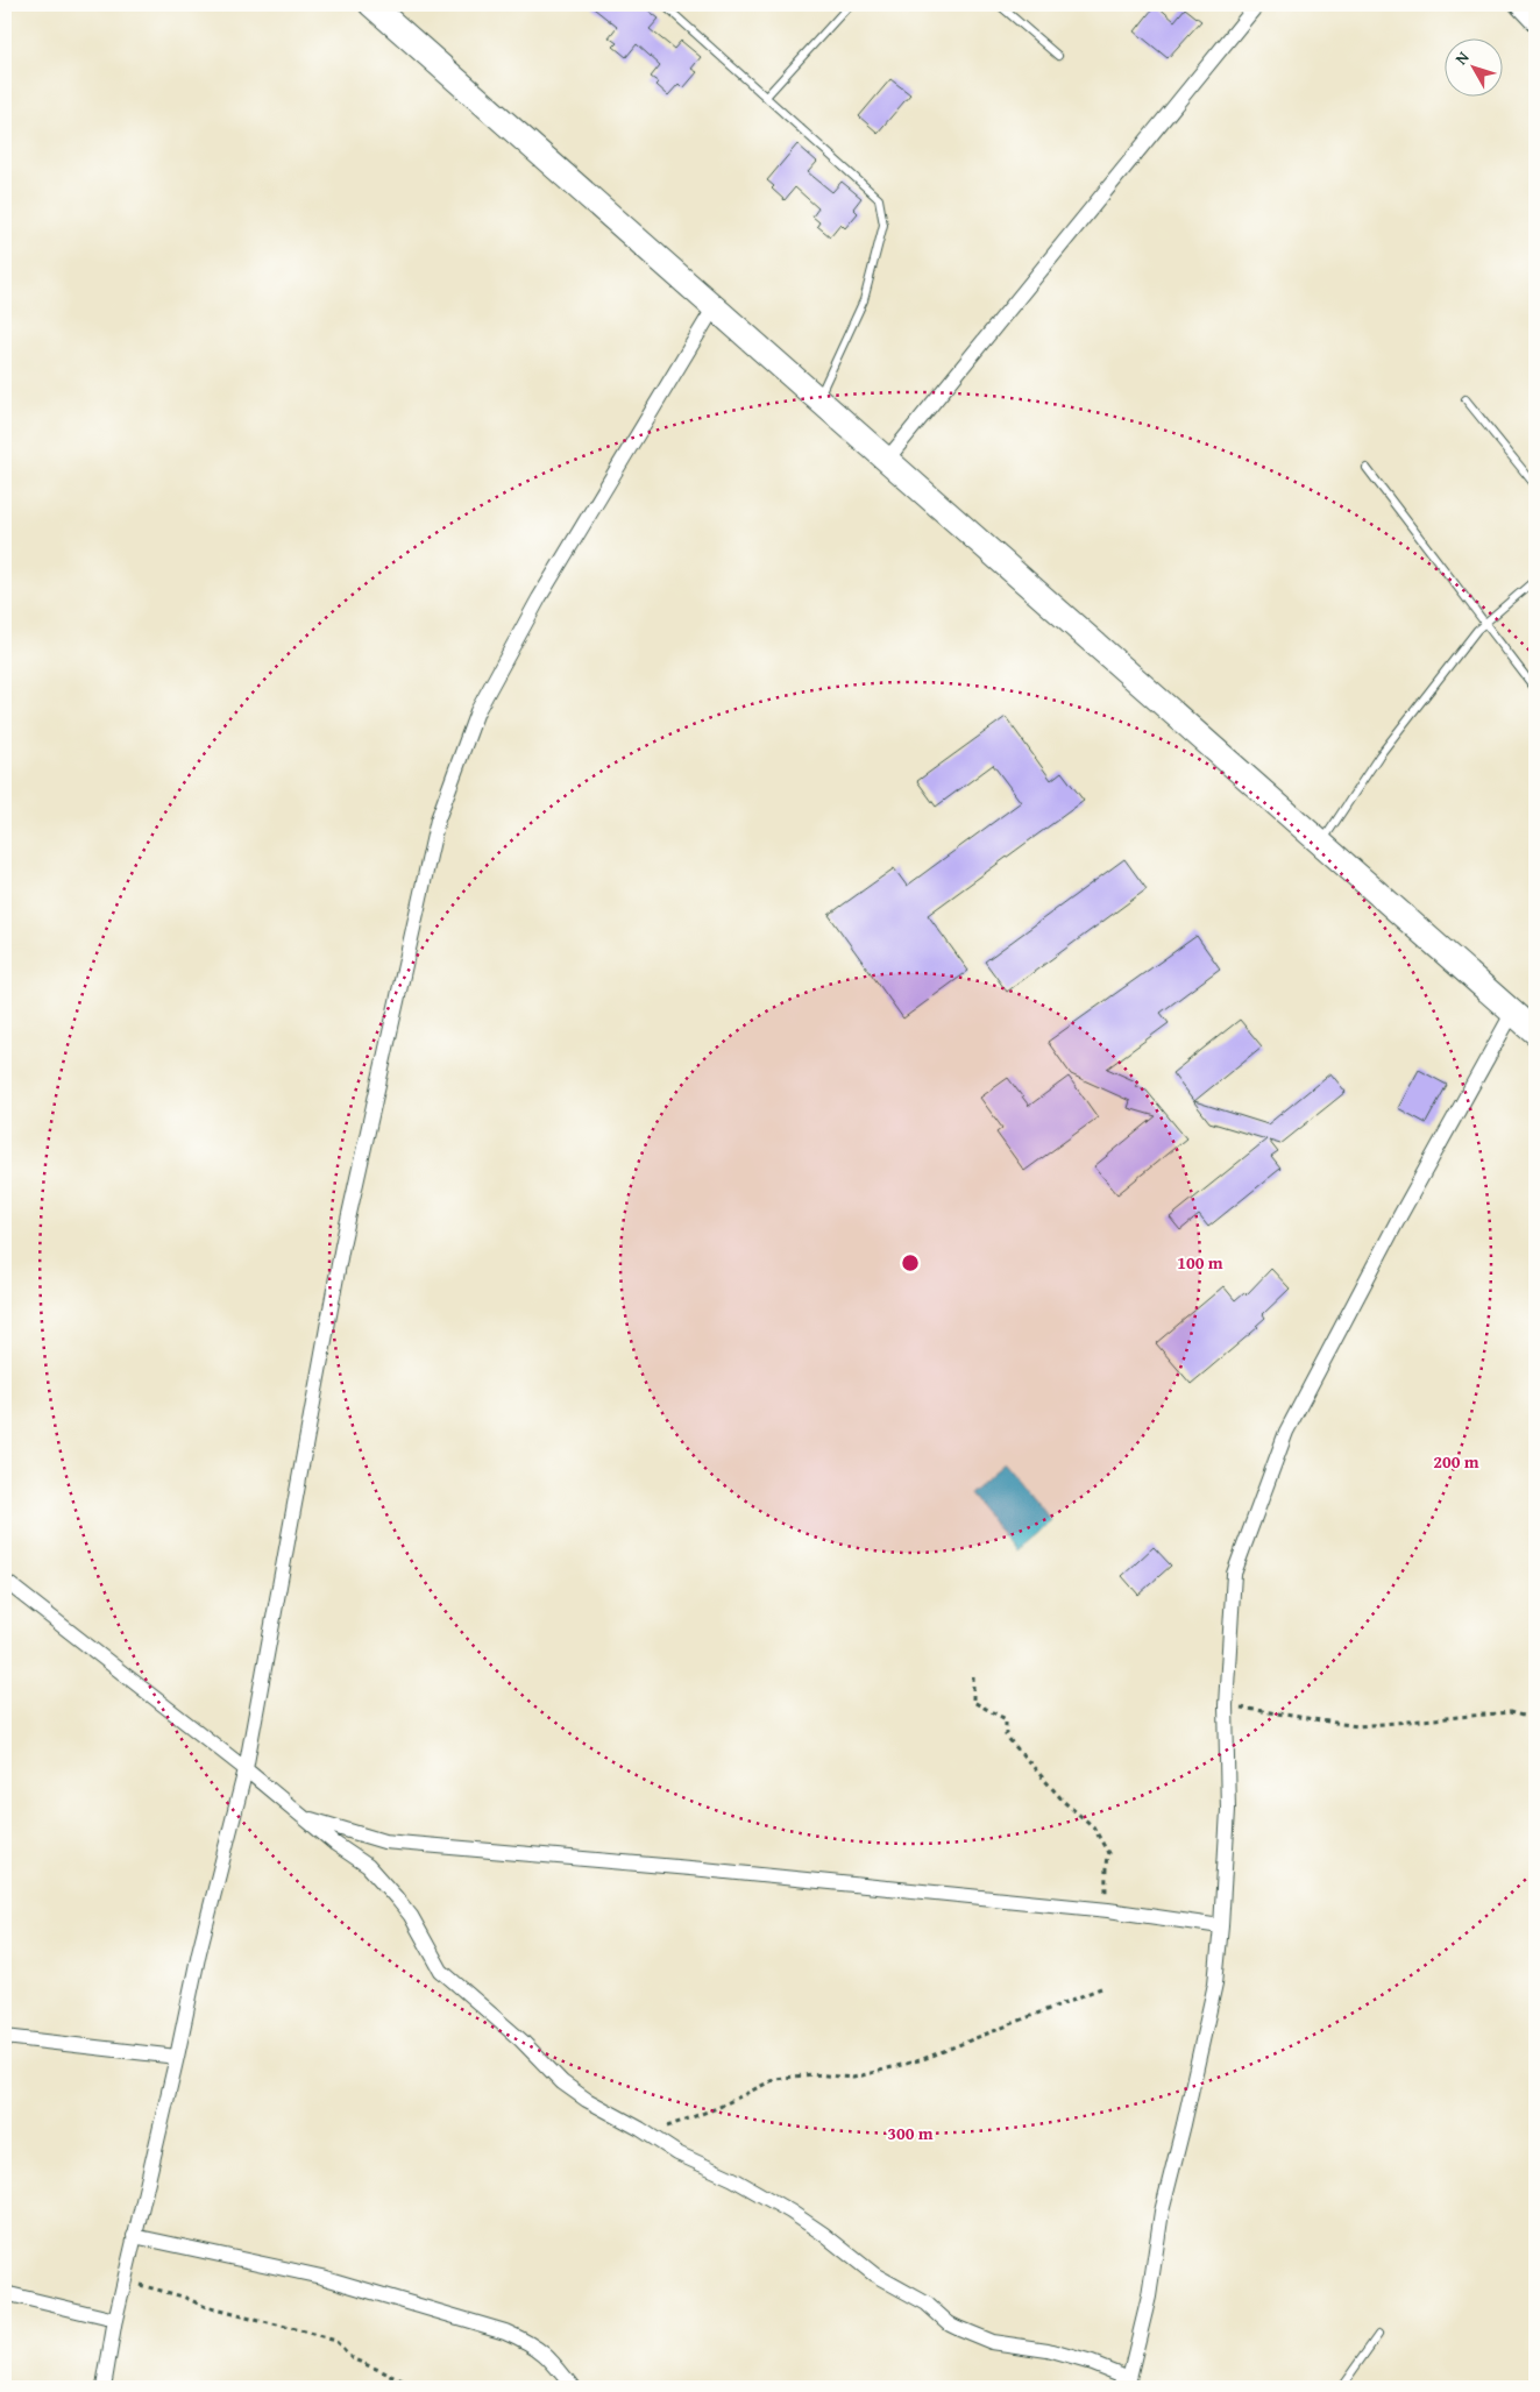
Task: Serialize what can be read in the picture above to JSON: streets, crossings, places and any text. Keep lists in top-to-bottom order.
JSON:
{
  "north": "top left",
  "rings": ["100 m", "200 m", "300 m"]
}
